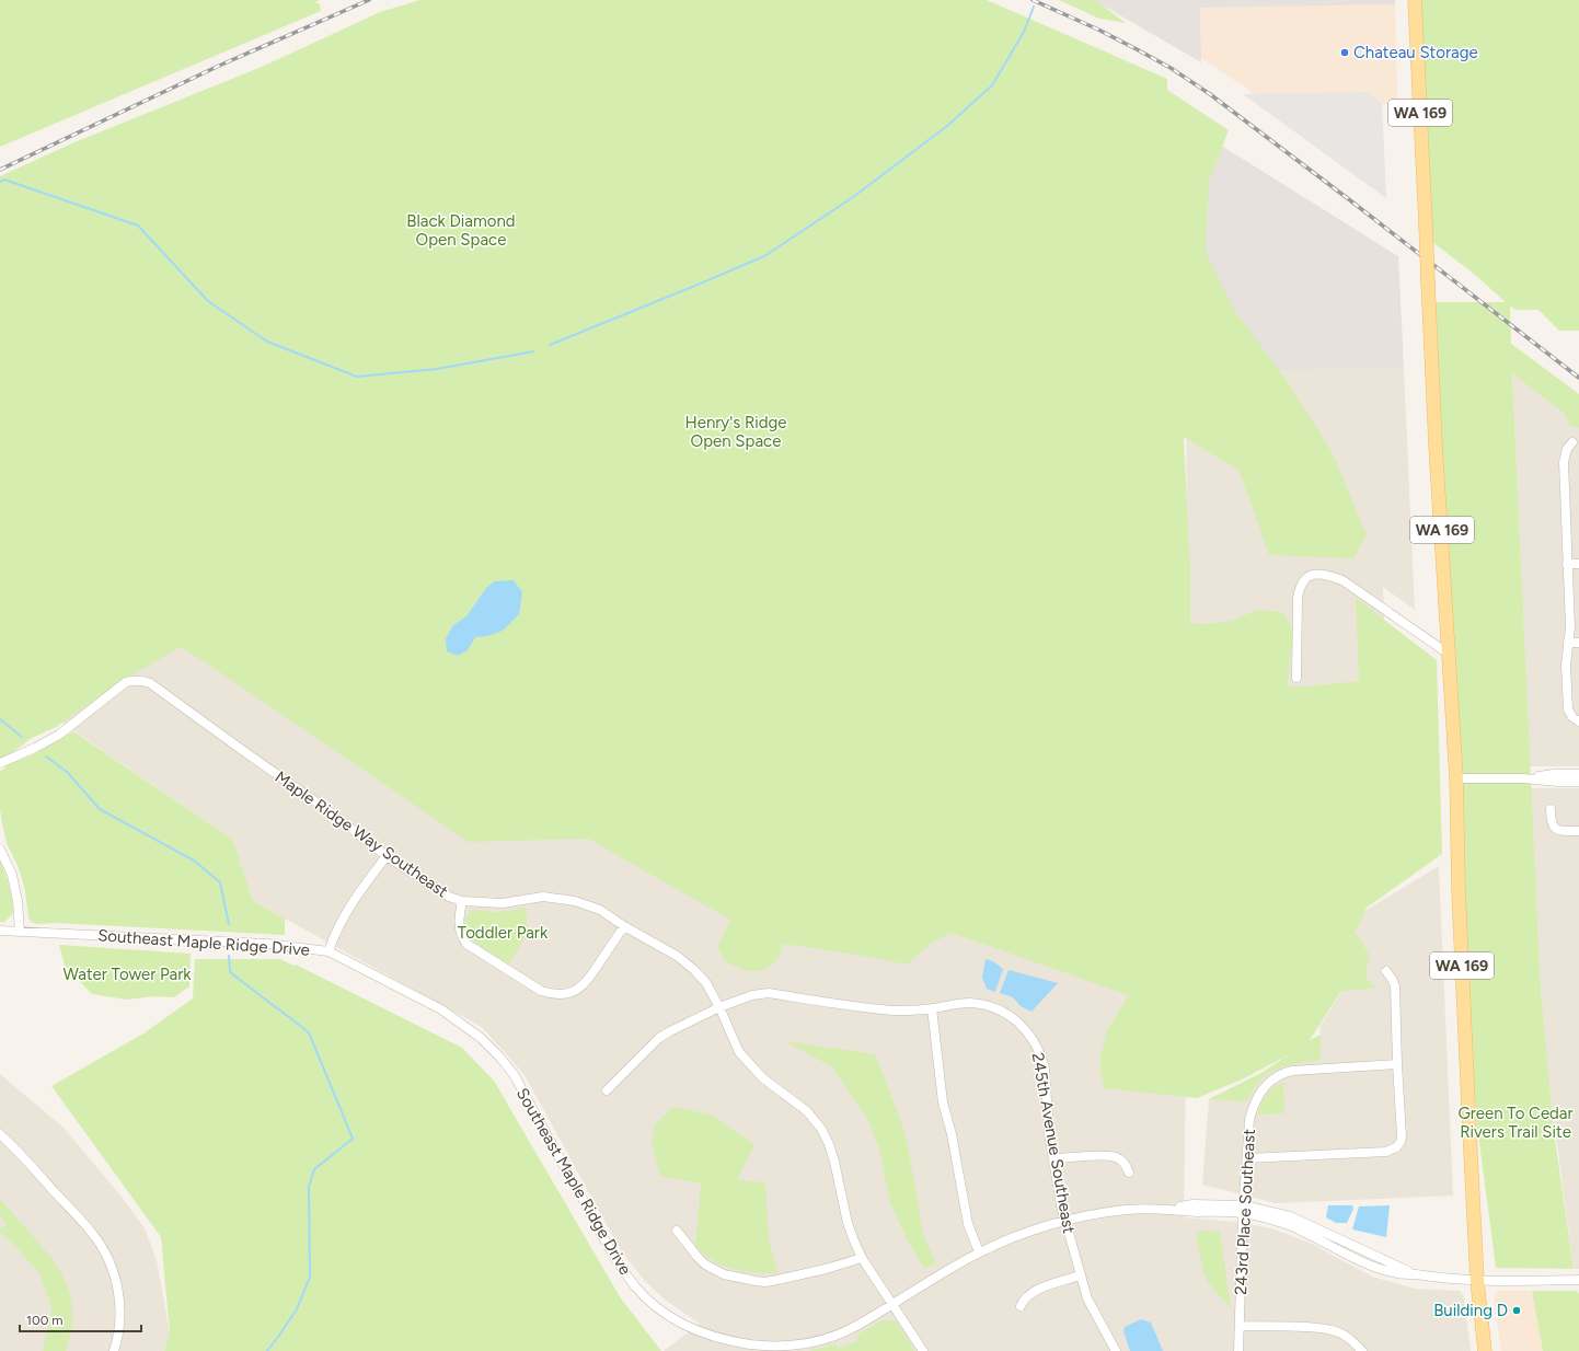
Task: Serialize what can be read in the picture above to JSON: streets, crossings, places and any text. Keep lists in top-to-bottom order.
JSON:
{
  "streets": {
    "main road": ["WA 169"],
    "street": [
      "Maple Ridge Way Southeast",
      "Southeast Maple Ridge Drive",
      "245th Avenue Southeast",
      "243rd Place Southeast"
    ]
  },
  "crossings": [
    ["WA 169", "Southeast Maple Ridge Drive"],
    ["Maple Ridge Way Southeast", "Southeast Maple Ridge Drive"],
    ["Southeast Maple Ridge Drive", "245th Avenue Southeast"],
    ["Southeast Maple Ridge Drive", "243rd Place Southeast"]
  ],
  "parks": [
    "Black Diamond Open Space",
    "Henry's Ridge Open Space",
    "Toddler Park",
    "Water Tower Park",
    "Green To Cedar Rivers Trail Site"
  ],
  "places": ["Chateau Storage", "Building D"],
  "scale_bar": "100 m"
}
